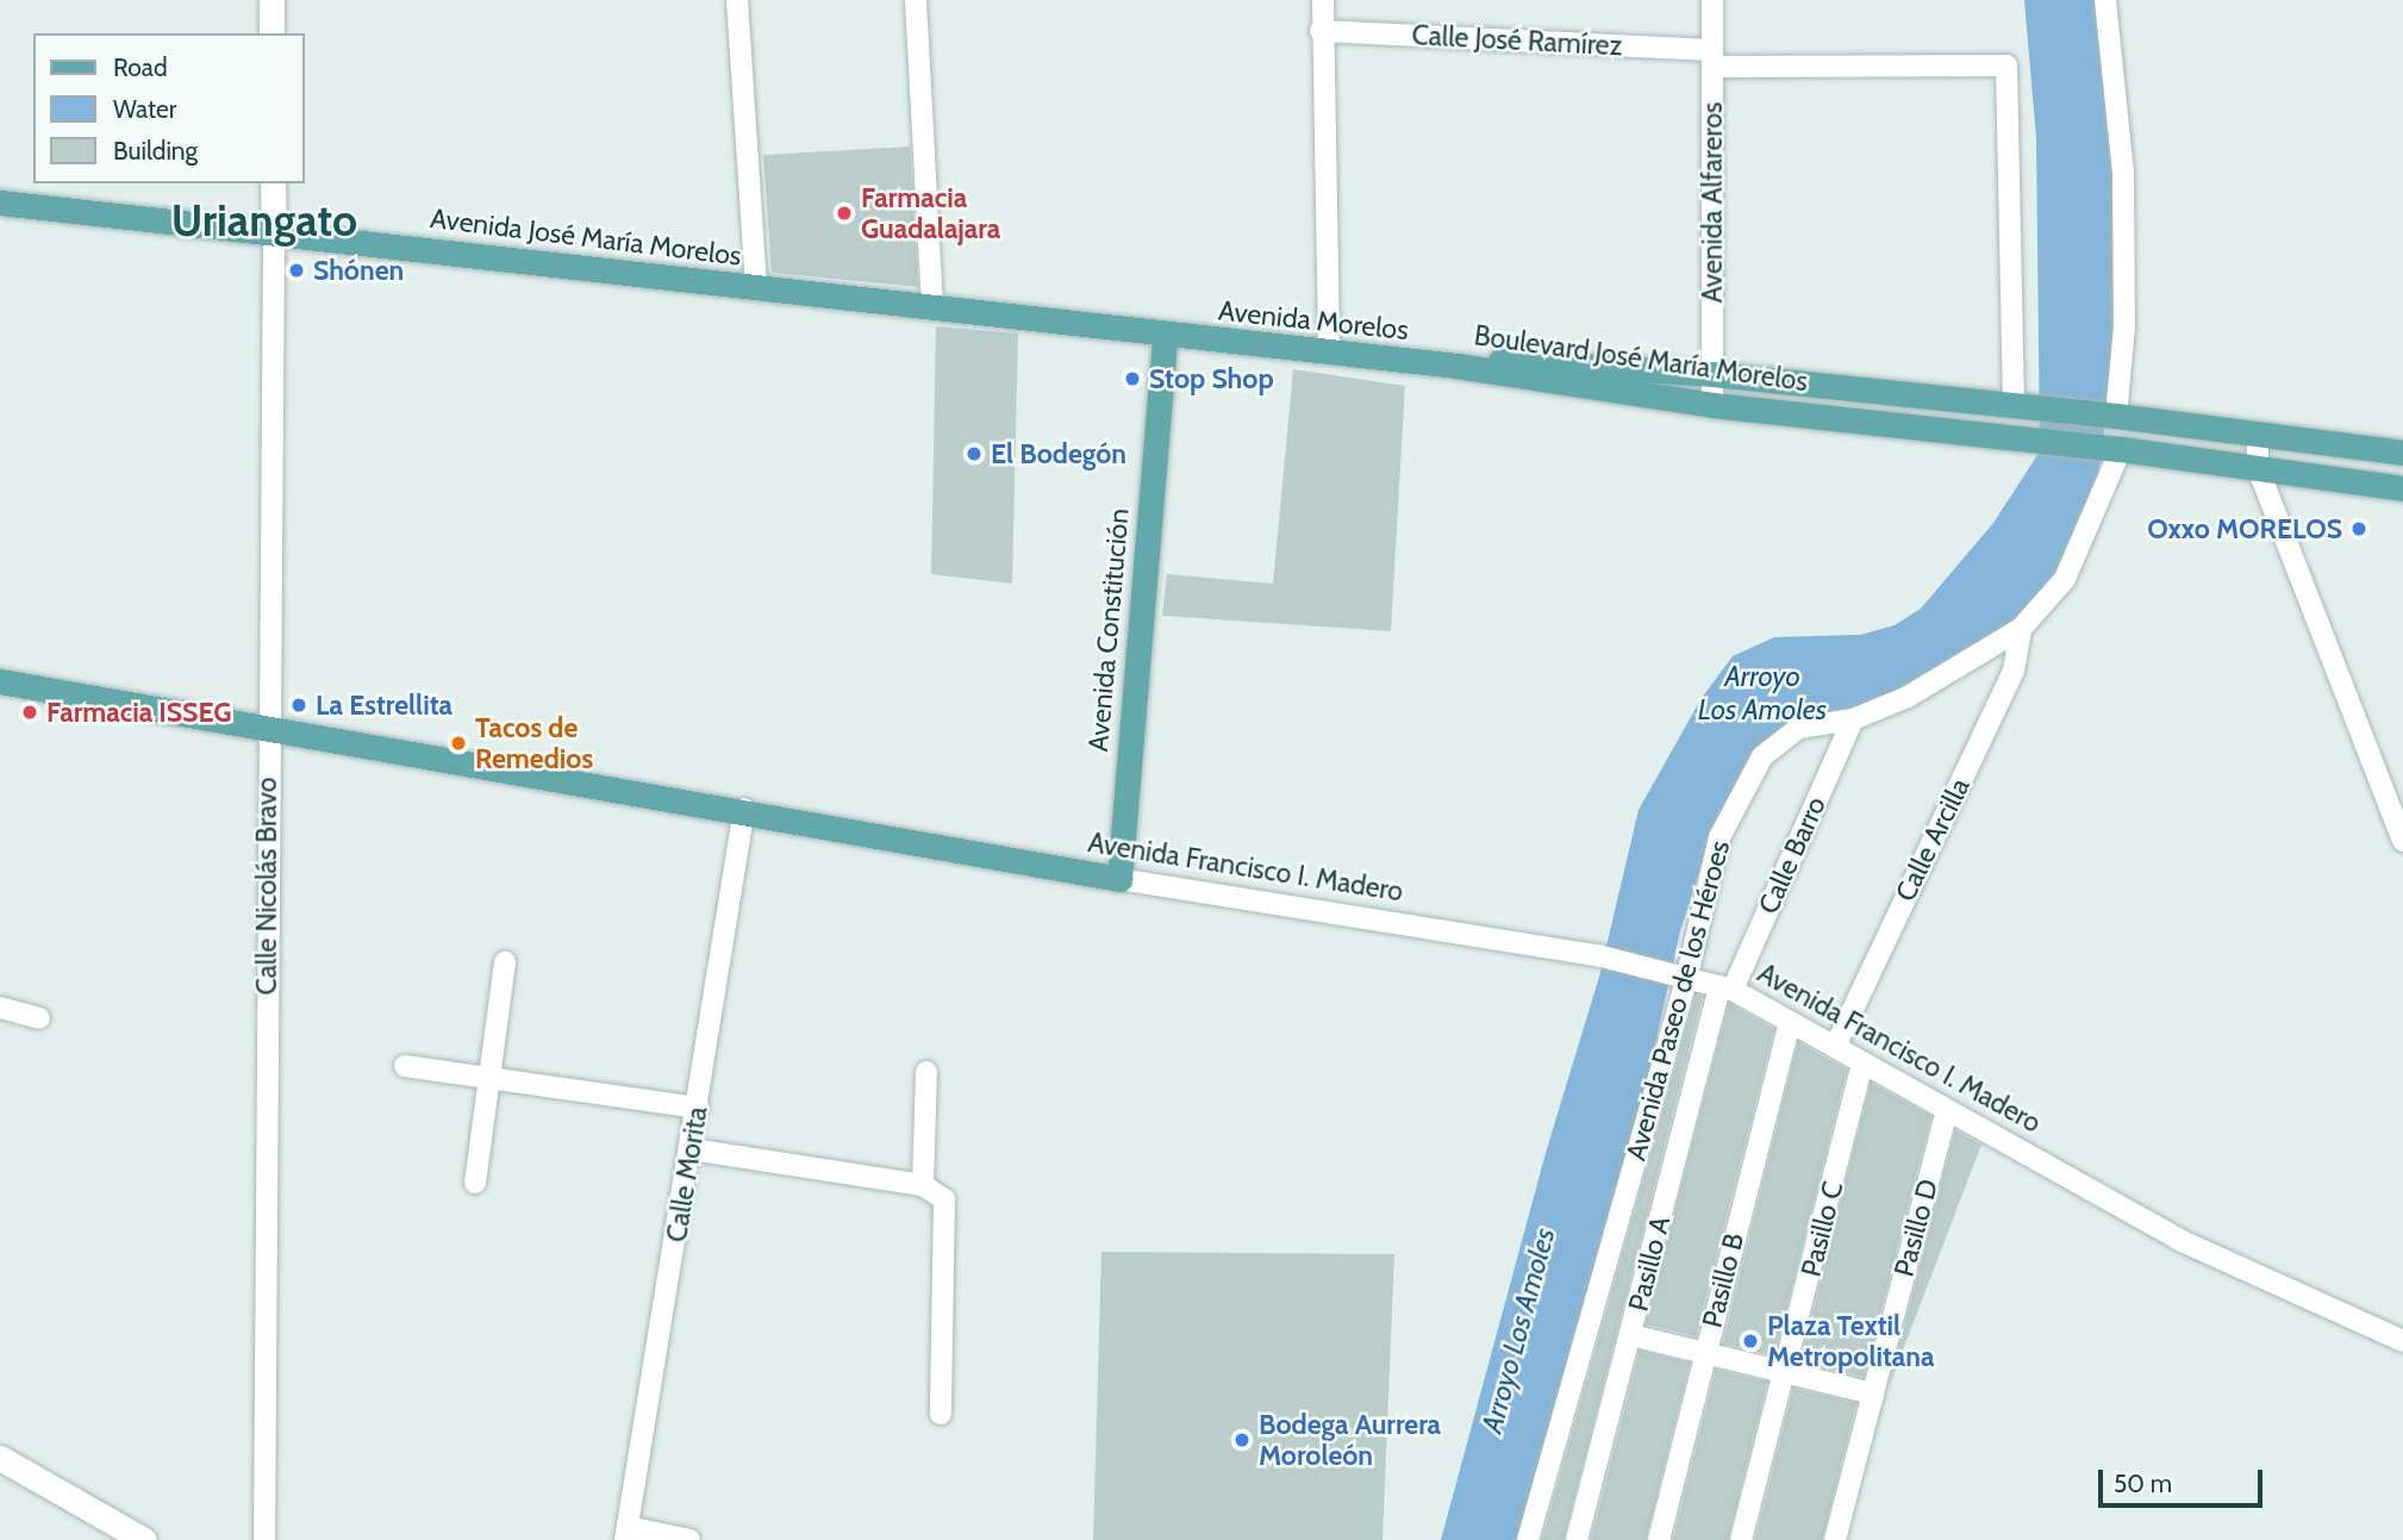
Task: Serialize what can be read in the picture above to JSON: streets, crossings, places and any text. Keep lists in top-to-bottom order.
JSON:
{
  "streets": {
    "main road": [
      "Avenida José María Morelos",
      "Avenida Morelos",
      "Boulevard José María Morelos",
      "Avenida Constitución",
      "Avenida Francisco I. Madero"
    ],
    "street": [
      "Calle José Ramírez",
      "Avenida Alfareros",
      "Calle Arcilla",
      "Calle Barro",
      "Calle Nicolás Bravo",
      "Avenida Paseo de los Héroes",
      "Calle Morita",
      "Pasillo D",
      "Pasillo C",
      "Pasillo A",
      "Pasillo B"
    ]
  },
  "crossings": [
    ["Calle José Ramírez", "Avenida Alfareros"],
    ["Calle José Ramírez", "Boulevard José María Morelos"],
    ["Avenida Alfareros", "Boulevard José María Morelos"],
    ["Avenida José María Morelos", "Avenida Morelos"],
    ["Avenida José María Morelos", "Avenida Constitución"],
    ["Avenida José María Morelos", "Calle Nicolás Bravo"],
    ["Avenida Morelos", "Boulevard José María Morelos"],
    ["Avenida Morelos", "Avenida Constitución"],
    ["Boulevard José María Morelos", "Avenida Paseo de los Héroes"],
    ["Avenida Constitución", "Avenida Francisco I. Madero"],
    ["Calle Arcilla", "Avenida Francisco I. Madero"],
    ["Calle Arcilla", "Avenida Paseo de los Héroes"],
    ["Calle Barro", "Avenida Francisco I. Madero"],
    ["Calle Barro", "Avenida Paseo de los Héroes"],
    ["Calle Barro", "Pasillo A"],
    ["Avenida Francisco I. Madero", "Calle Nicolás Bravo"],
    ["Avenida Francisco I. Madero", "Avenida Paseo de los Héroes"],
    ["Avenida Francisco I. Madero", "Calle Morita"],
    ["Avenida Francisco I. Madero", "Pasillo D"],
    ["Avenida Francisco I. Madero", "Pasillo C"],
    ["Avenida Francisco I. Madero", "Pasillo A"],
    ["Avenida Francisco I. Madero", "Pasillo B"]
  ],
  "districts": ["Uriangato"],
  "water": ["Arroyo Los Amoles"],
  "places": [
    "Farmacia Guadalajara",
    "Shónen",
    "Stop Shop",
    "El Bodegón",
    "Oxxo MORELOS",
    "La Estrellita",
    "Farmacia ISSEG",
    "Tacos de Remedios",
    "Plaza Textil Metropolitana",
    "Bodega Aurrera Moroleón"
  ],
  "legend": ["Road", "Water", "Building"],
  "scale_bar": "50 m"
}
